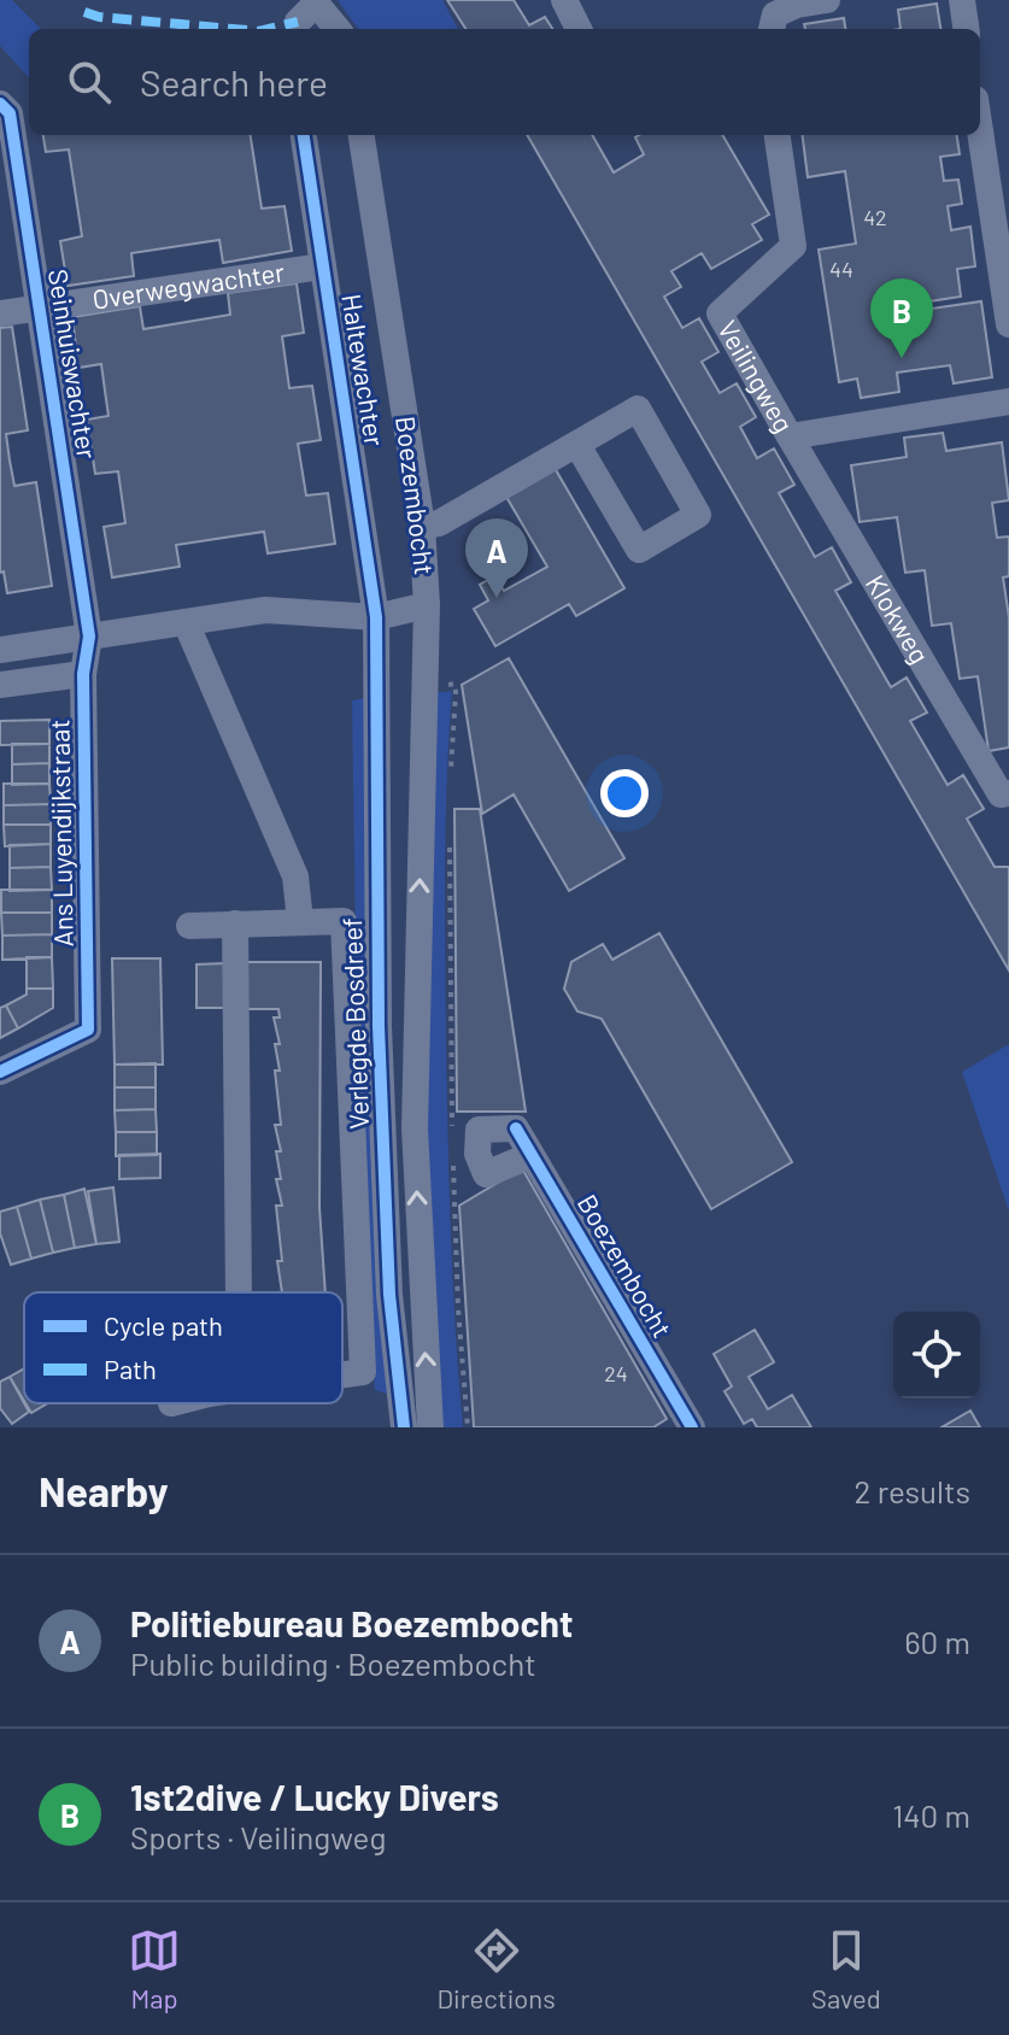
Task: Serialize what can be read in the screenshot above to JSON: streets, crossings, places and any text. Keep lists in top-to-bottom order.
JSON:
{
  "streets": {
    "street": [
      "Overwegwachter",
      "Seinhuiswachter",
      "Haltewachter",
      "Veilingweg",
      "Boezembocht",
      "Klokweg",
      "Ans Luyendijkstraat",
      "Verlegde Bosdreef"
    ]
  },
  "crossings": [
    ["Overwegwachter", "Seinhuiswachter"],
    ["Overwegwachter", "Haltewachter"],
    ["Seinhuiswachter", "Boezembocht"],
    ["Seinhuiswachter", "Ans Luyendijkstraat"],
    ["Haltewachter", "Boezembocht"],
    ["Haltewachter", "Verlegde Bosdreef"],
    ["Veilingweg", "Klokweg"],
    ["Boezembocht", "Ans Luyendijkstraat"],
    ["Boezembocht", "Verlegde Bosdreef"]
  ],
  "house_numbers": ["42", "44", "24"],
  "legend": ["Cycle path", "Path"],
  "page": {
    "search": "Search here",
    "pins": ["B", "A"],
    "heading": ["Nearby", "2 results"],
    "list": [
      {
        "mark": "A",
        "name": "Politiebureau Boezembocht",
        "note": "Public building · Boezembocht",
        "value": "60 m"
      },
      {
        "mark": "B",
        "name": "1st2dive / Lucky Divers",
        "note": "Sports · Veilingweg",
        "value": "140 m"
      }
    ],
    "nav": ["Map", "Directions", "Saved"]
  }
}
